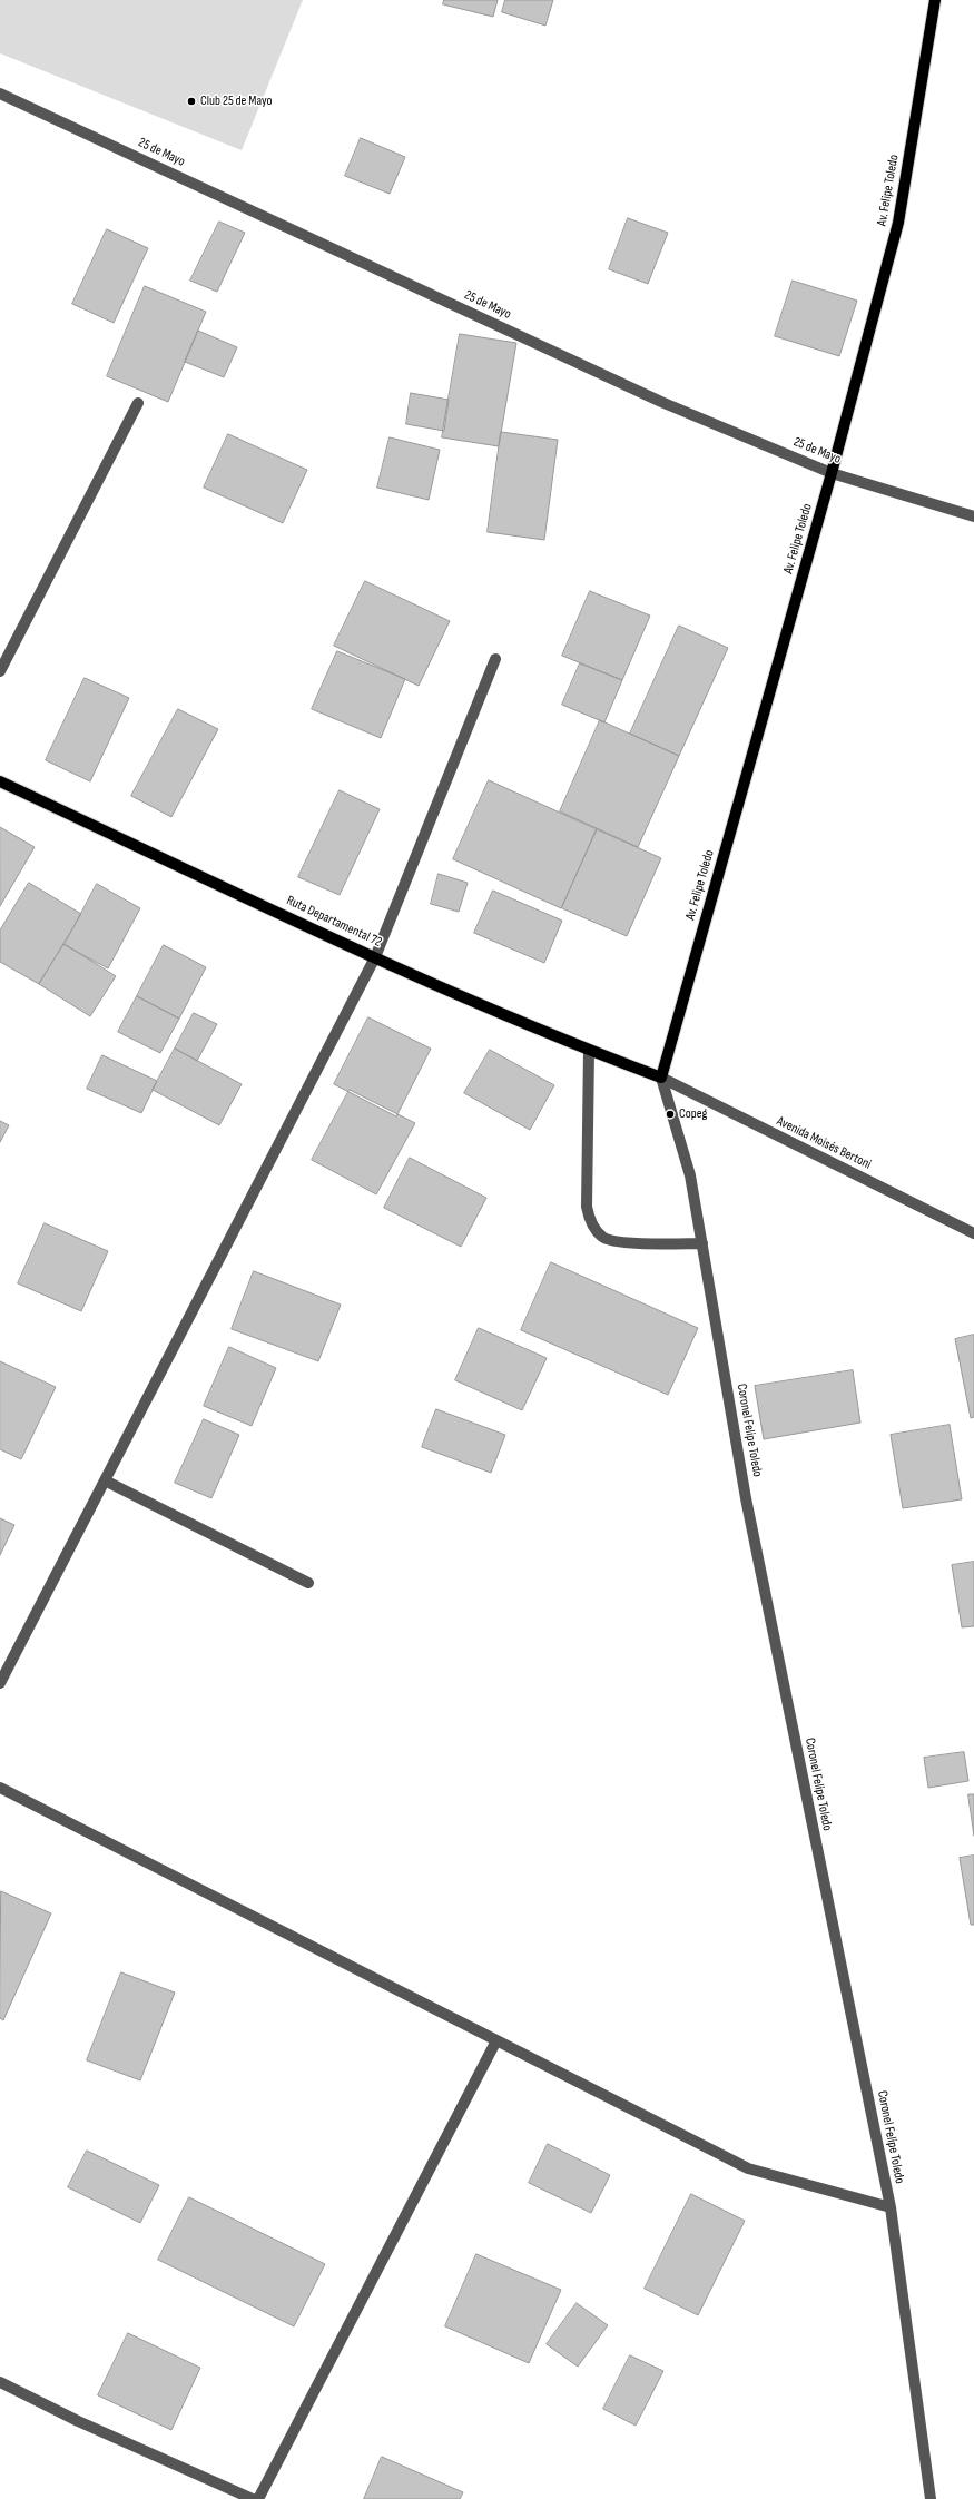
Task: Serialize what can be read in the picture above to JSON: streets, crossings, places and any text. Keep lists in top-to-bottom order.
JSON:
{
  "streets": {
    "main road": ["Av. Felipe Toledo", "Ruta Departamental 72"],
    "street": ["25 de Mayo", "Avenida Moisés Bertoni", "Coronel Felipe Toledo"]
  },
  "crossings": [
    ["25 de Mayo", "Av. Felipe Toledo"],
    ["Av. Felipe Toledo", "Ruta Departamental 72"],
    ["Av. Felipe Toledo", "Avenida Moisés Bertoni"],
    ["Av. Felipe Toledo", "Coronel Felipe Toledo"],
    ["Ruta Departamental 72", "Avenida Moisés Bertoni"],
    ["Ruta Departamental 72", "Coronel Felipe Toledo"],
    ["Avenida Moisés Bertoni", "Coronel Felipe Toledo"]
  ],
  "places": ["Club 25 de Mayo", "Copeg"]
}
